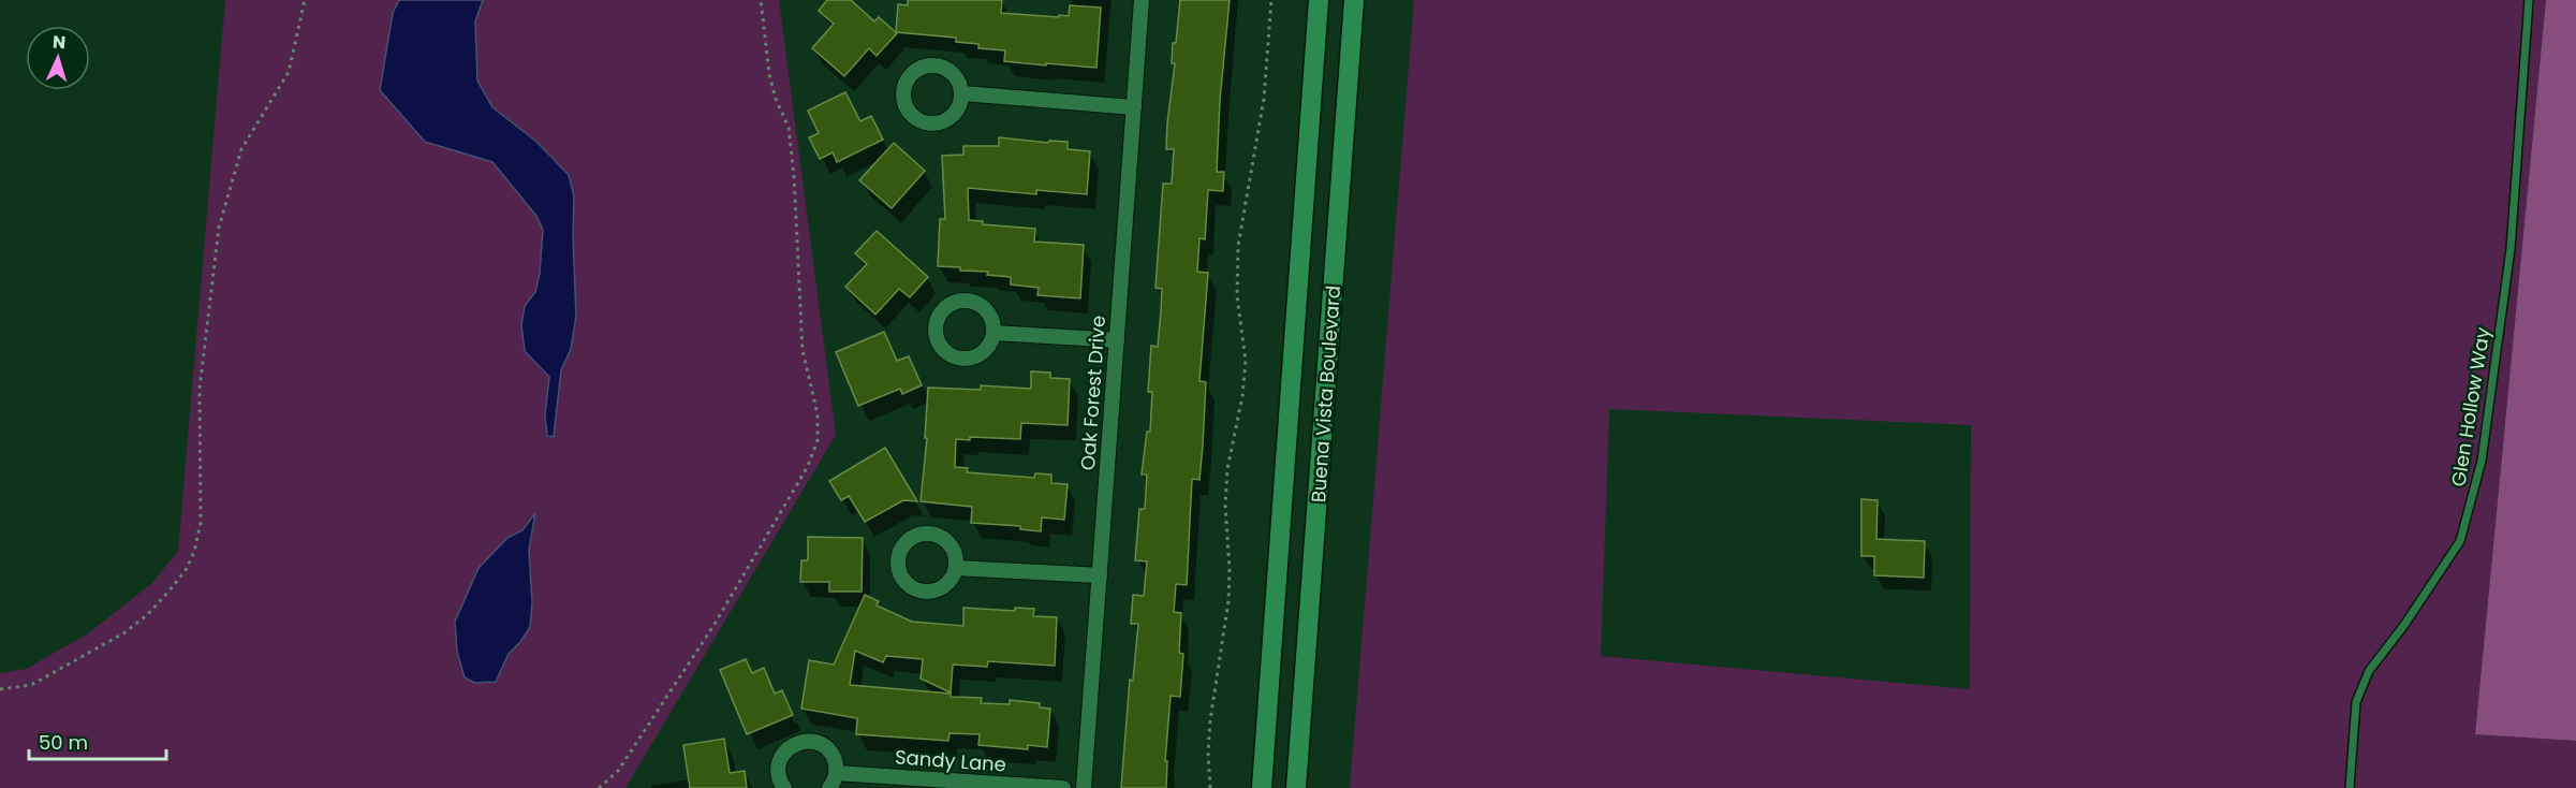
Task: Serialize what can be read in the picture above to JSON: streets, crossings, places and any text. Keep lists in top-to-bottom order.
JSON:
{
  "streets": {
    "main road": ["Buena Vista Boulevard"],
    "street": ["Oak Forest Drive", "Sandy Lane"],
    "lane": ["Glen Hollow Way"]
  },
  "scale_bar": "50 m",
  "north": "top"
}
